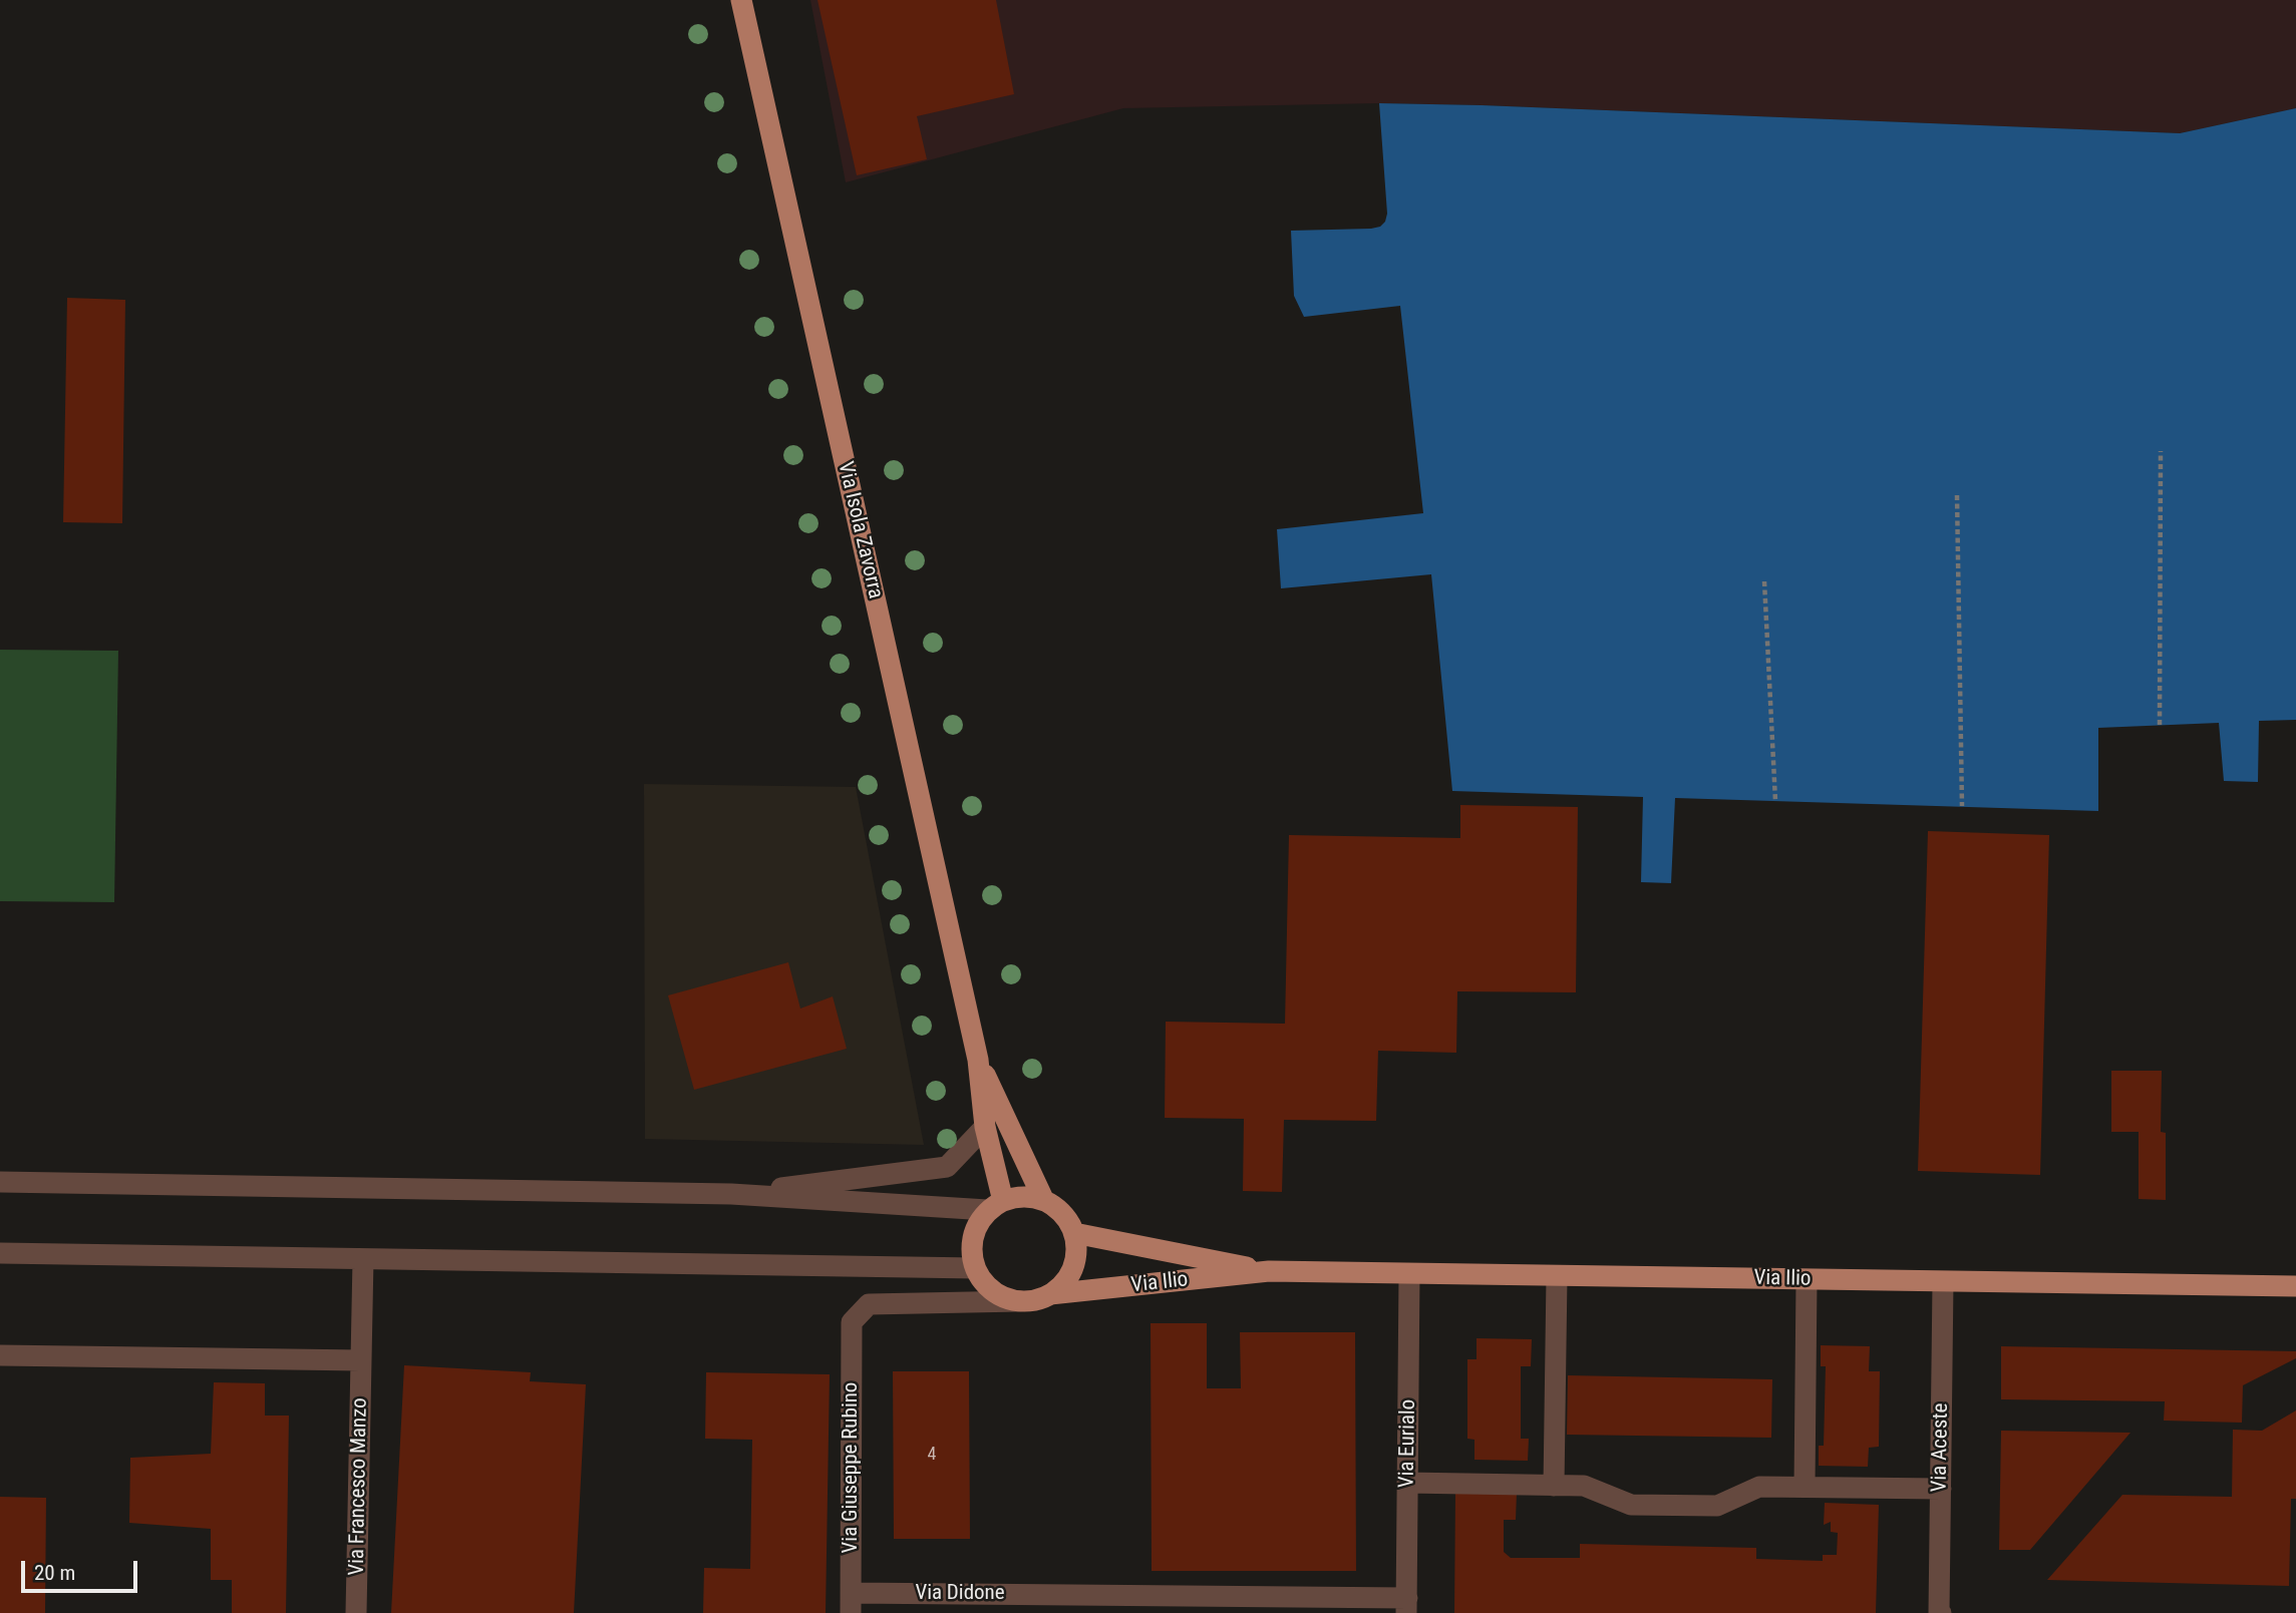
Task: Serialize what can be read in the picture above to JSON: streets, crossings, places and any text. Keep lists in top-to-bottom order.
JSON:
{
  "streets": {
    "main road": ["Via Isola Zavorra", "Via Ilio"],
    "street": [
      "Via Eurialo",
      "Via Aceste",
      "Via Giuseppe Rubino",
      "Via Francesco Manzo",
      "Via Didone"
    ]
  },
  "crossings": [
    ["Via Isola Zavorra", "Via Ilio"],
    ["Via Isola Zavorra", "Via Giuseppe Rubino"],
    ["Via Ilio", "Via Eurialo"],
    ["Via Ilio", "Via Aceste"],
    ["Via Ilio", "Via Giuseppe Rubino"],
    ["Via Eurialo", "Via Didone"],
    ["Via Giuseppe Rubino", "Via Didone"]
  ],
  "house_numbers": ["4"],
  "scale_bar": "20 m"
}
